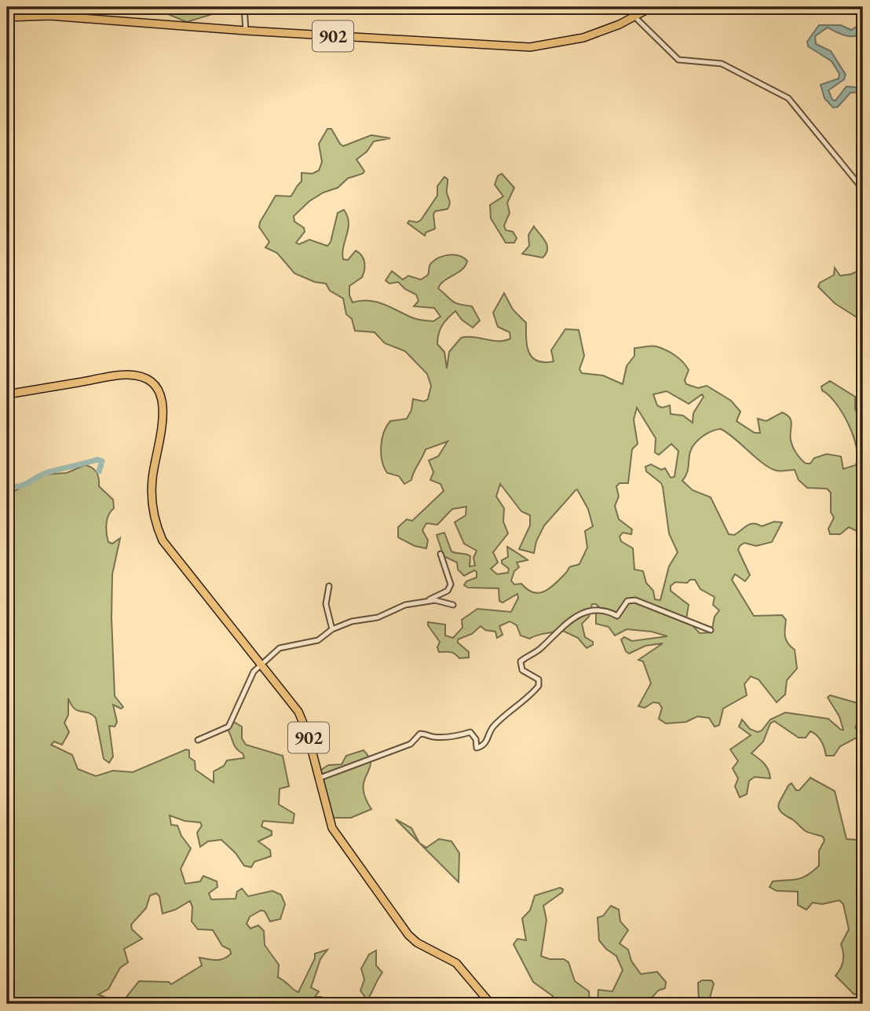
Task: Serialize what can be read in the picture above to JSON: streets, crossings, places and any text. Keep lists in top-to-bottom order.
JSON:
{
  "streets": {
    "highway": ["902"]
  }
}
